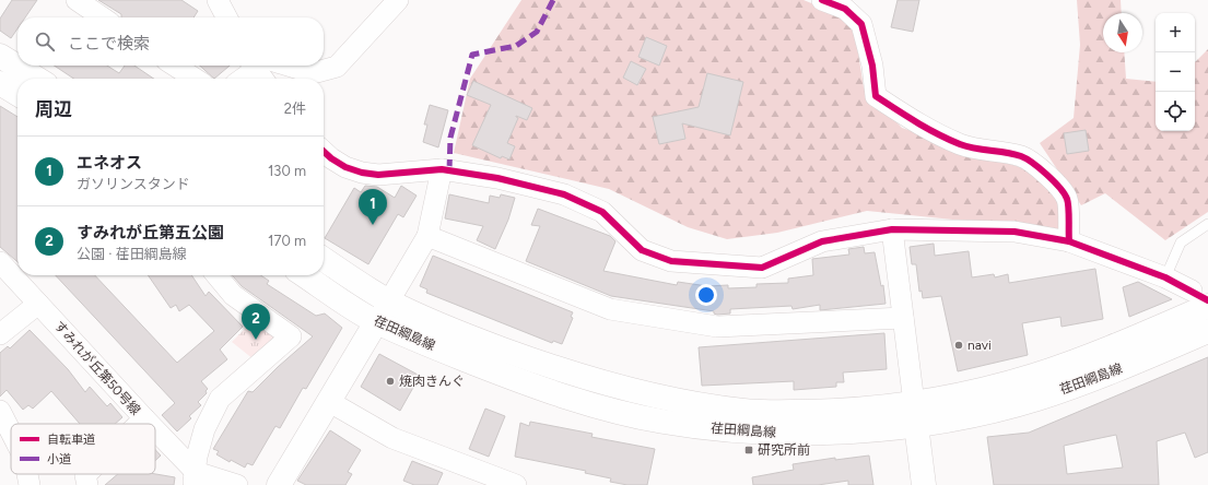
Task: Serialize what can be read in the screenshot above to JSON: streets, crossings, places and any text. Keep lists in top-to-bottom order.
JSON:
{
  "streets": {
    "main road": ["荏田綱島線"],
    "street": ["すみれが丘第50号線"]
  },
  "places": {
    "other": ["navi", "焼肉きんぐ"],
    "transit": ["研究所前"]
  },
  "legend": ["自転車道", "小道"],
  "north": "bottom",
  "page": {
    "map_buttons": ["+", "−"],
    "search": "ここで検索",
    "heading": ["周辺", "2件"],
    "list": [
      {
        "mark": "1",
        "name": "エネオス",
        "note": "ガソリンスタンド",
        "value": "130 m"
      },
      {
        "mark": "2",
        "name": "すみれが丘第五公園",
        "note": "公園 · 荏田綱島線",
        "value": "170 m"
      }
    ],
    "pins": ["1", "2"]
  }
}
